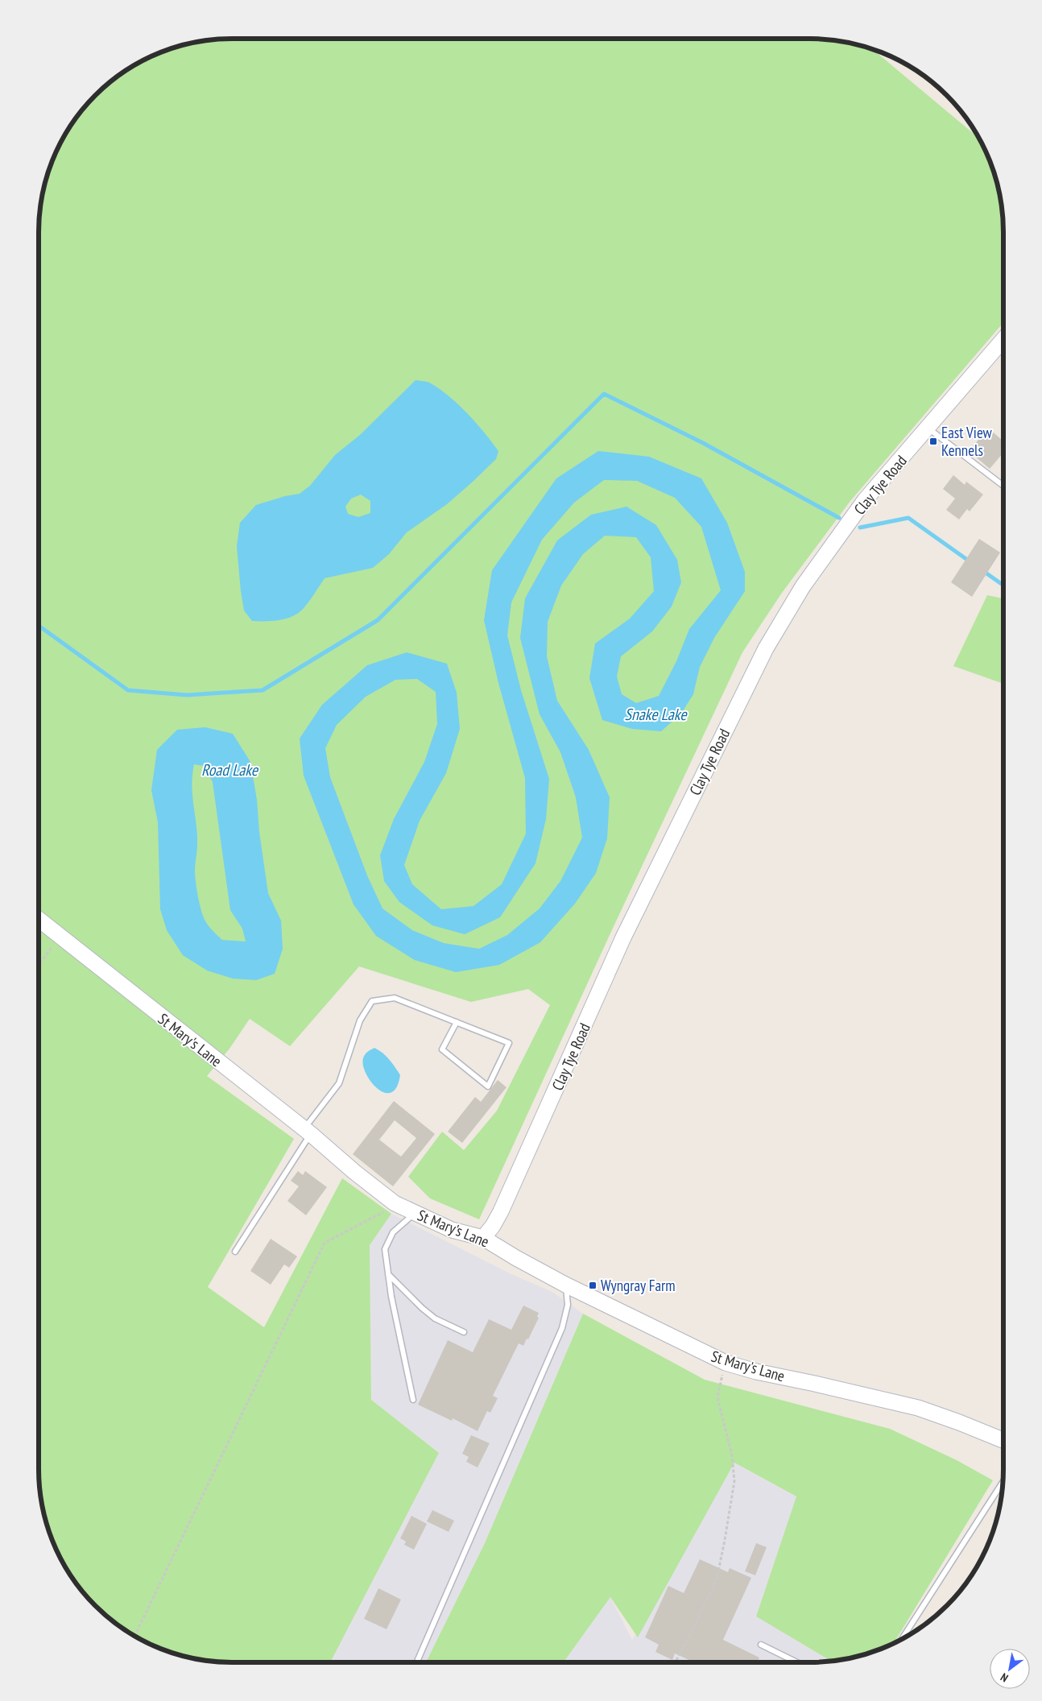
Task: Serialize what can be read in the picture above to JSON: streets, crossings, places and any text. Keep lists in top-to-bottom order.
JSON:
{
  "streets": {
    "main road": ["Clay Tye Road", "St Mary's Lane"]
  },
  "crossings": [
    ["Clay Tye Road", "St Mary's Lane"]
  ],
  "water": ["Snake Lake", "Road Lake"],
  "places": {
    "transit": ["East View Kennels", "Wyngray Farm"]
  },
  "north": "bottom left"
}
